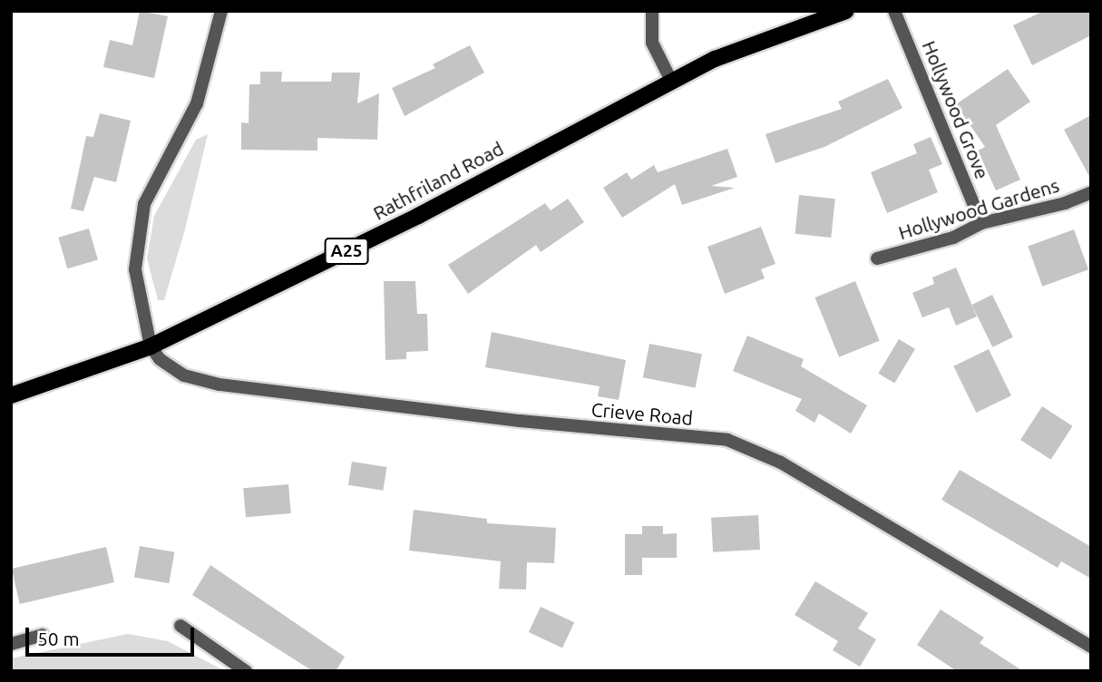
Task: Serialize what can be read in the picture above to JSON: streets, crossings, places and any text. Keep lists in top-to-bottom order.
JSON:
{
  "streets": {
    "main road": ["Rathfriland Road", "A25"],
    "street": ["Hollywood Grove", "Hollywood Gardens", "Crieve Road"]
  },
  "crossings": [
    ["Hollywood Grove", "Hollywood Gardens"],
    ["Rathfriland Road", "Crieve Road"]
  ],
  "scale_bar": "50 m"
}
